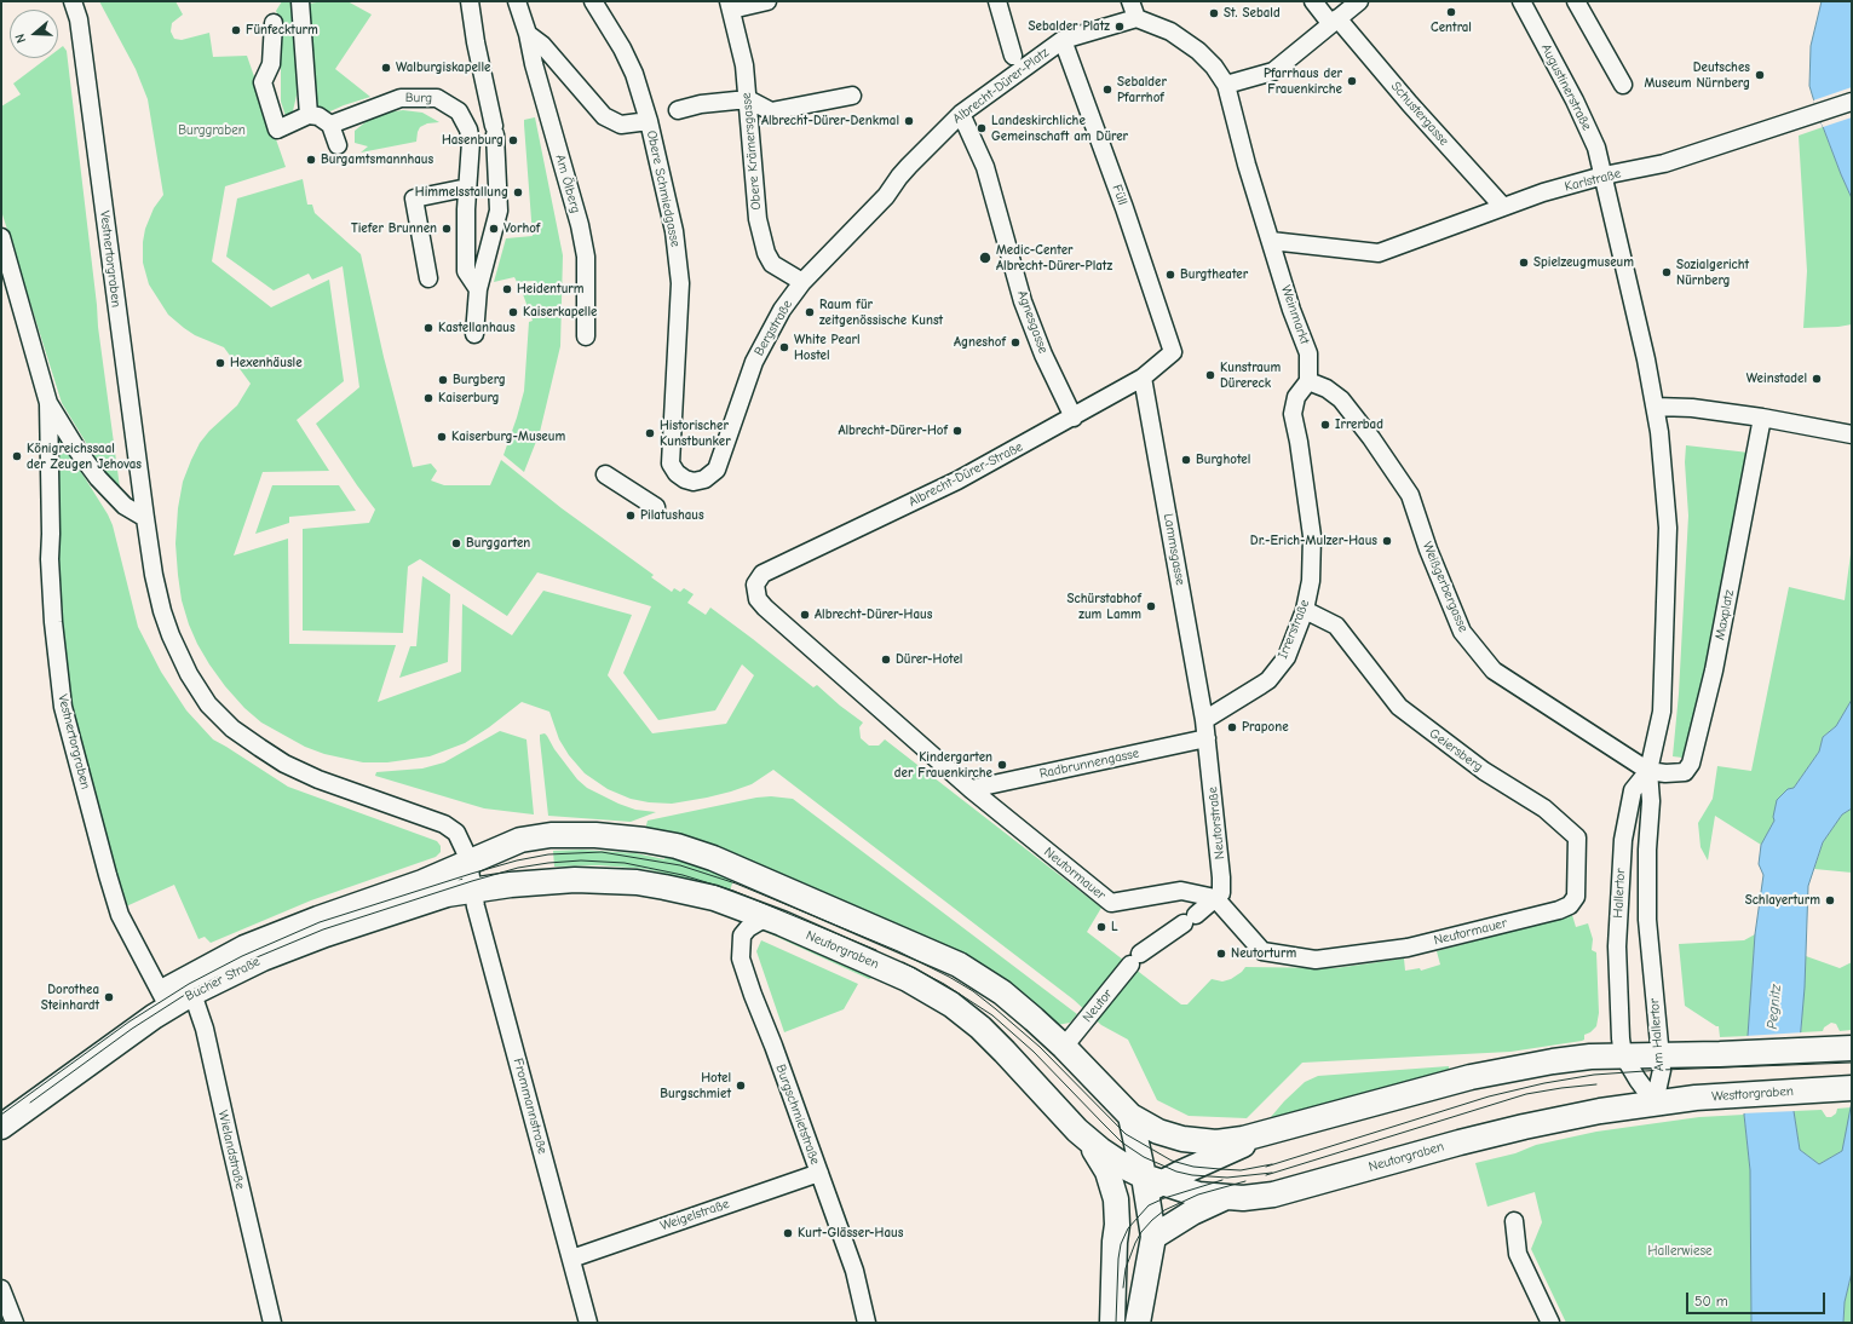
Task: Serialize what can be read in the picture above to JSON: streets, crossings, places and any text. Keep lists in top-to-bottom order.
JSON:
{
  "streets": {
    "main road": ["Neutorgraben", "Bucher Straße", "Westtorgraben"],
    "street": [
      "Albrecht-Dürer-Platz",
      "Augustinerstraße",
      "Burg",
      "Schustergasse",
      "Obere Krämersgasse",
      "Karlstraße",
      "Am Ölberg",
      "Obere Schmiedgasse",
      "Füll",
      "Vestnertorgraben",
      "Weinmarkt",
      "Agnesgasse",
      "Bergstraße",
      "Albrecht-Dürer-Straße",
      "Lammsgasse",
      "Weißgerbergasse",
      "Maxplatz",
      "Irrerstraße",
      "Geiersberg",
      "Radbrunnengasse",
      "Neutorstraße",
      "Neutormauer",
      "Hallertor",
      "Neutor",
      "Am Hallertor",
      "Frommannstraße",
      "Burgschmietstraße",
      "Wielandstraße",
      "Weigelstraße"
    ]
  },
  "crossings": [
    ["Albrecht-Dürer-Platz", "Füll"],
    ["Albrecht-Dürer-Platz", "Agnesgasse"],
    ["Albrecht-Dürer-Platz", "Bergstraße"],
    ["Augustinerstraße", "Karlstraße"],
    ["Schustergasse", "Karlstraße"],
    ["Obere Krämersgasse", "Bergstraße"],
    ["Karlstraße", "Weinmarkt"],
    ["Obere Schmiedgasse", "Bergstraße"],
    ["Füll", "Albrecht-Dürer-Straße"],
    ["Vestnertorgraben", "Bucher Straße"],
    ["Vestnertorgraben", "Frommannstraße"],
    ["Weinmarkt", "Weißgerbergasse"],
    ["Weinmarkt", "Irrerstraße"],
    ["Agnesgasse", "Albrecht-Dürer-Straße"],
    ["Albrecht-Dürer-Straße", "Lammsgasse"],
    ["Albrecht-Dürer-Straße", "Neutormauer"],
    ["Lammsgasse", "Irrerstraße"],
    ["Lammsgasse", "Neutorstraße"],
    ["Weißgerbergasse", "Maxplatz"],
    ["Weißgerbergasse", "Irrerstraße"],
    ["Weißgerbergasse", "Hallertor"],
    ["Maxplatz", "Hallertor"],
    ["Irrerstraße", "Geiersberg"],
    ["Irrerstraße", "Neutorstraße"],
    ["Geiersberg", "Neutormauer"],
    ["Radbrunnengasse", "Neutorstraße"],
    ["Radbrunnengasse", "Neutormauer"],
    ["Neutorstraße", "Neutormauer"],
    ["Neutorstraße", "Neutor"],
    ["Neutormauer", "Neutor"],
    ["Hallertor", "Am Hallertor"],
    ["Neutorgraben", "Bucher Straße"],
    ["Neutorgraben", "Am Hallertor"],
    ["Neutorgraben", "Westtorgraben"],
    ["Neutorgraben", "Frommannstraße"],
    ["Neutorgraben", "Burgschmietstraße"],
    ["Bucher Straße", "Frommannstraße"],
    ["Bucher Straße", "Wielandstraße"],
    ["Am Hallertor", "Westtorgraben"],
    ["Frommannstraße", "Weigelstraße"],
    ["Burgschmietstraße", "Weigelstraße"]
  ],
  "water": ["Pegnitz"],
  "parks": ["Burggraben", "Hallerwiese"],
  "places": [
    "Central",
    "St. Sebald",
    "Sebalder Platz",
    "Fünfeckturm",
    "Walburgiskapelle",
    "Deutsches Museum Nürnberg",
    "Pfarrhaus der Frauenkirche",
    "Sebalder Pfarrhof",
    "Albrecht-Dürer-Denkmal",
    "Landeskirchliche Gemeinschaft am Dürer",
    "Hasenburg",
    "Burgamtsmannhaus",
    "Himmelsstallung",
    "Tiefer Brunnen",
    "Vorhof",
    "Medic-Center Albrecht-Dürer-Platz",
    "Spielzeugmuseum",
    "Sozialgericht Nürnberg",
    "Burgtheater",
    "Heidenturm",
    "Kaiserkapelle",
    "Raum für zeitgenössische Kunst",
    "Kastellanhaus",
    "Agneshof",
    "White Pearl Hostel",
    "Hexenhäusle",
    "Kunstraum Dürereck",
    "Weinstadel",
    "Burgberg",
    "Kaiserburg",
    "Irrerbad",
    "Albrecht-Dürer-Hof",
    "Historischer Kunstbunker",
    "Kaiserburg-Museum",
    "Königreichssaal der Zeugen Jehovas",
    "Burghotel",
    "Pilatushaus",
    "Dr.-Erich-Mulzer-Haus",
    "Burggarten",
    "Schürstabhof zum Lamm",
    "Albrecht-Dürer-Haus",
    "Dürer-Hotel",
    "Prapone",
    "Kindergarten der Frauenkirche",
    "Schlayerturm",
    "L",
    "Neutorturm",
    "Dorothea Steinhardt",
    "Hotel Burgschmiet",
    "Kurt-Glässer-Haus"
  ],
  "scale_bar": "50 m",
  "north": "left"
}
